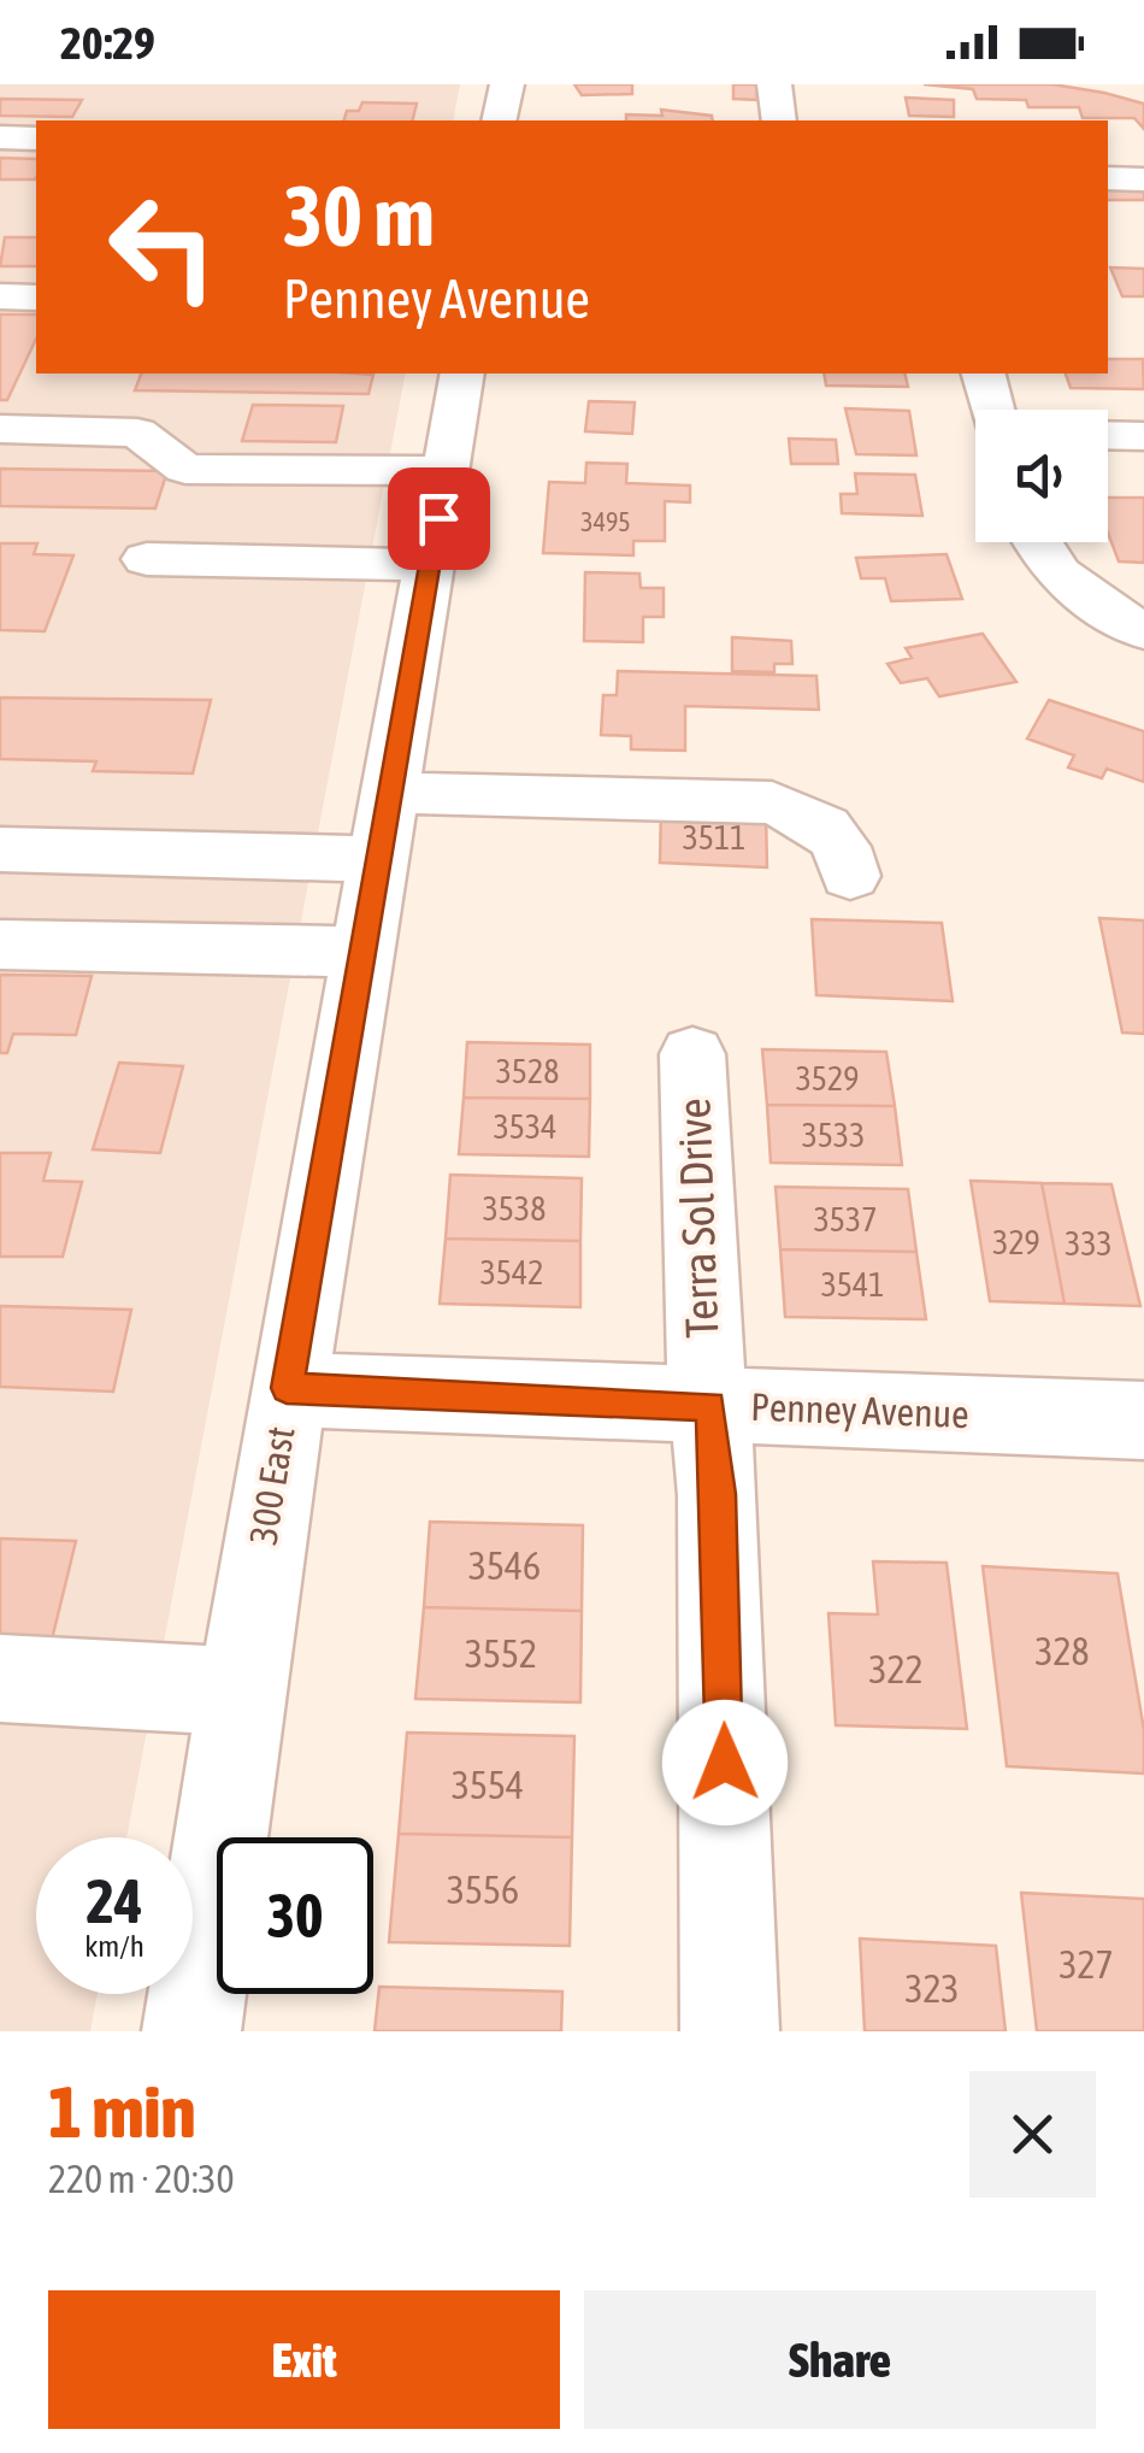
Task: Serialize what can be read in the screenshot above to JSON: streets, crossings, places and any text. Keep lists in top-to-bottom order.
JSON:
{
  "streets": {
    "street": ["Terra Sol Drive", "Penney Avenue", "300 East"]
  },
  "crossings": [
    ["Terra Sol Drive", "Penney Avenue"],
    ["Penney Avenue", "300 East"]
  ],
  "house_numbers": [
    "3495",
    "3511",
    "3528",
    "3529",
    "3534",
    "3533",
    "3538",
    "3537",
    "329",
    "333",
    "3542",
    "3541",
    "3546",
    "328",
    "3552",
    "322",
    "3554",
    "3556",
    "327",
    "323"
  ],
  "page": {
    "status": "20:29",
    "turn": ["30 m", "Penney Avenue"],
    "speed": "24 km/h",
    "limit": "30",
    "heading": ["1 min", "220 m · 20:30"],
    "buttons": ["Exit", "Share"]
  }
}
